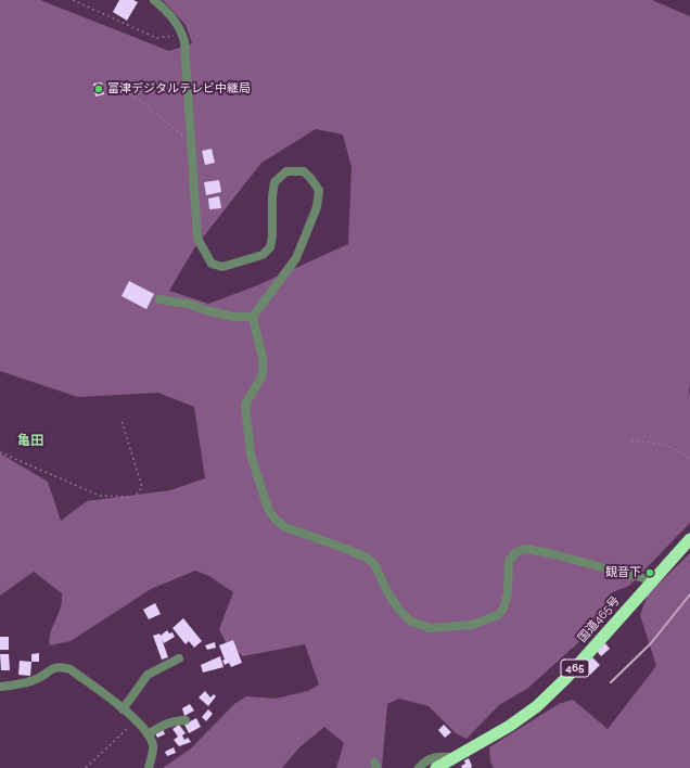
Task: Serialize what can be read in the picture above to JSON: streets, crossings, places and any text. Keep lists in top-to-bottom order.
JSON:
{
  "streets": {
    "highway": ["国道465号", "465"]
  },
  "districts": ["亀田"],
  "places": ["富津デジタルテレビ中継局", "観音下"]
}
